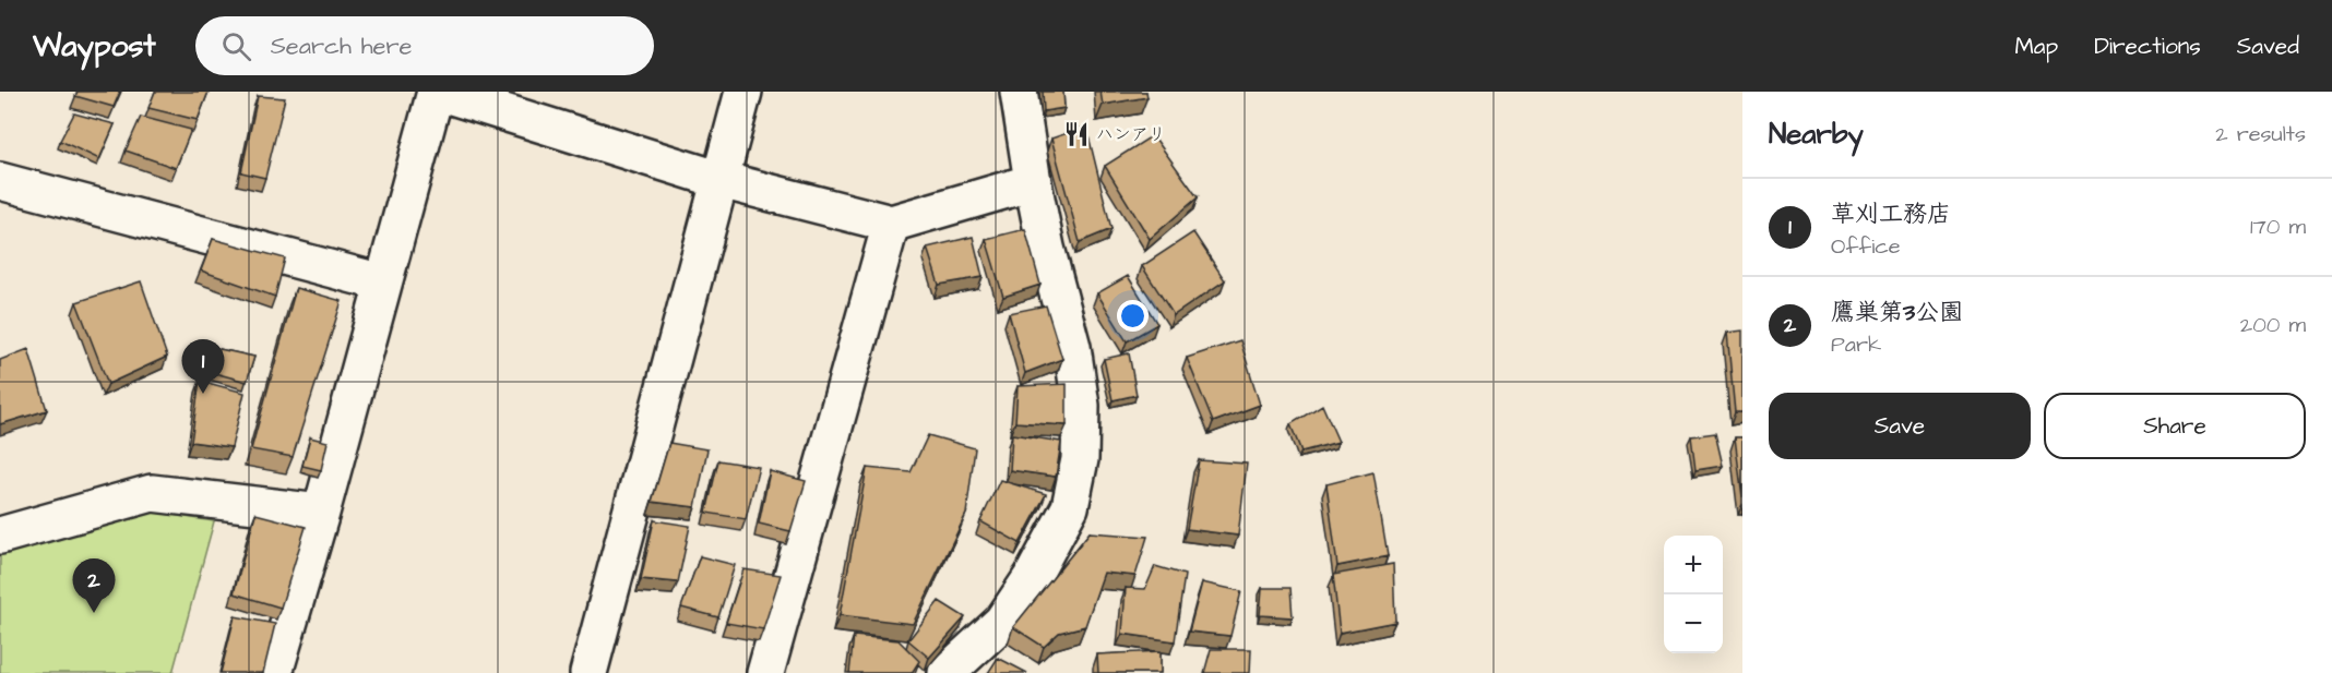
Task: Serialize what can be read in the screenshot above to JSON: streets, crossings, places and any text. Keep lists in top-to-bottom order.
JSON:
{
  "places": {
    "restaurant": ["ハンアリ"]
  },
  "page": {
    "header": "Waypost",
    "search": "Search here",
    "nav": ["Map", "Directions", "Saved"],
    "heading": ["Nearby", "2 results"],
    "list": [
      {
        "mark": "1",
        "name": "草刈工務店",
        "note": "Office",
        "value": "170 m"
      },
      {
        "mark": "2",
        "name": "鷹巣第3公園",
        "note": "Park",
        "value": "200 m"
      }
    ],
    "pins": ["1", "2"],
    "buttons": ["Save", "Share"],
    "map_buttons": ["+", "−"]
  }
}
